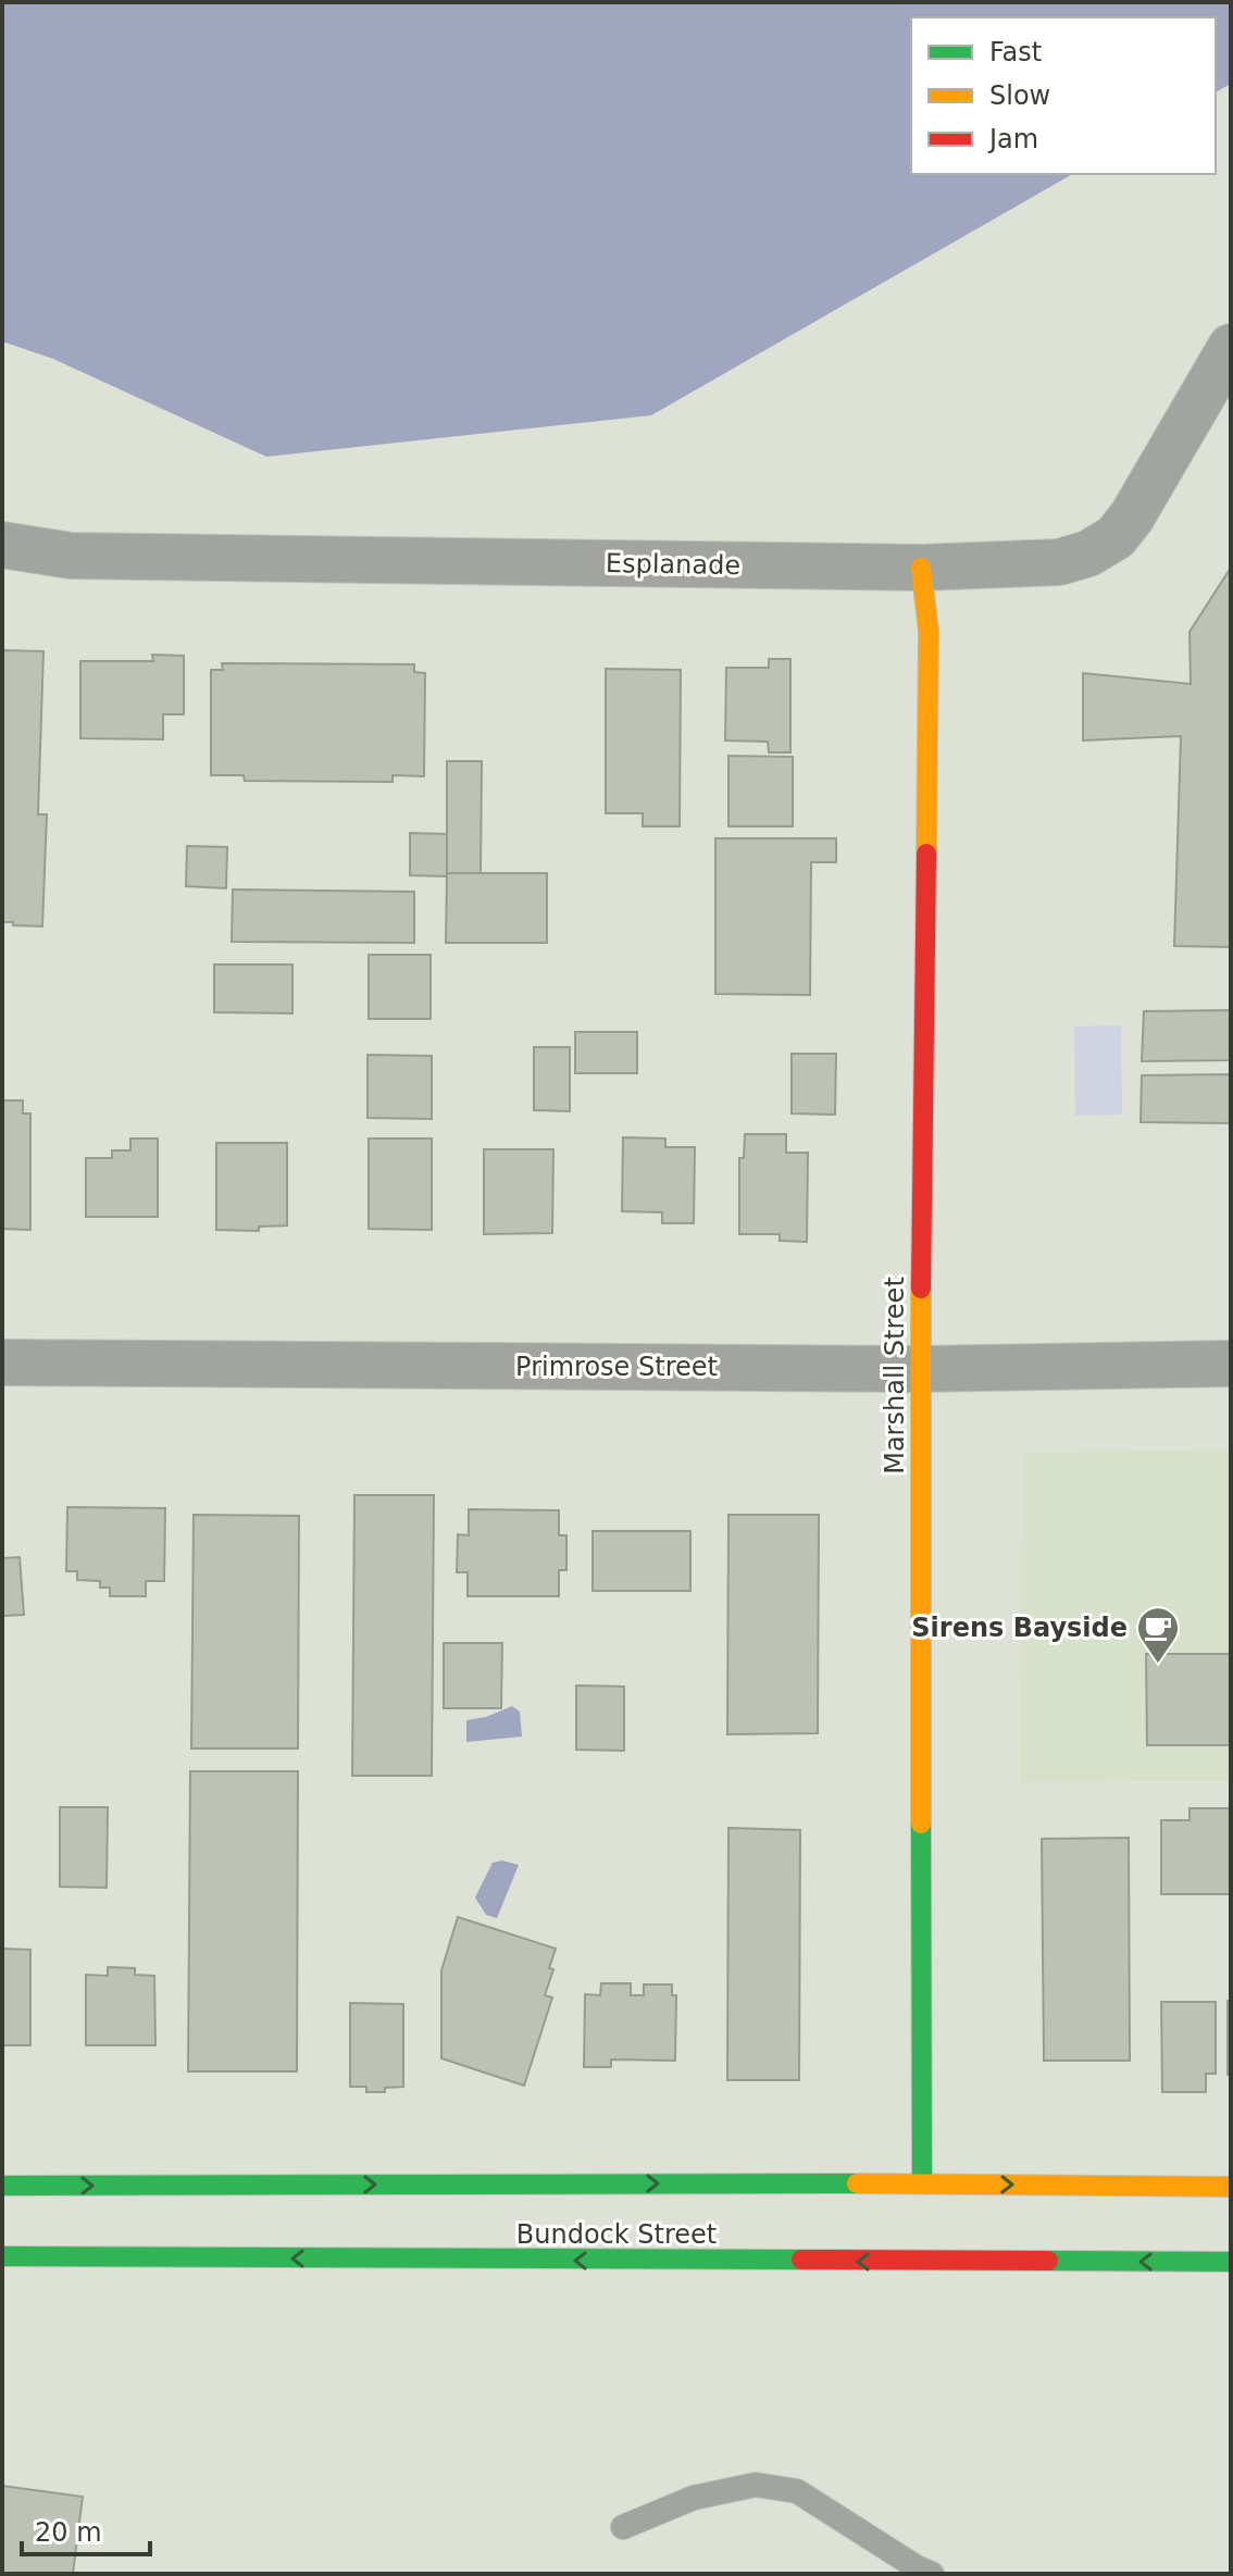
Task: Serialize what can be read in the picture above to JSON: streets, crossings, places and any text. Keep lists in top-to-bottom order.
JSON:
{
  "streets": {
    "main road": ["Marshall Street", "Bundock Street"],
    "street": ["Esplanade", "Primrose Street"]
  },
  "crossings": [
    ["Esplanade", "Marshall Street"],
    ["Primrose Street", "Marshall Street"],
    ["Marshall Street", "Bundock Street"]
  ],
  "places": {
    "cafe": ["Sirens Bayside"]
  },
  "legend": ["Fast", "Slow", "Jam"],
  "scale_bar": "20 m"
}
